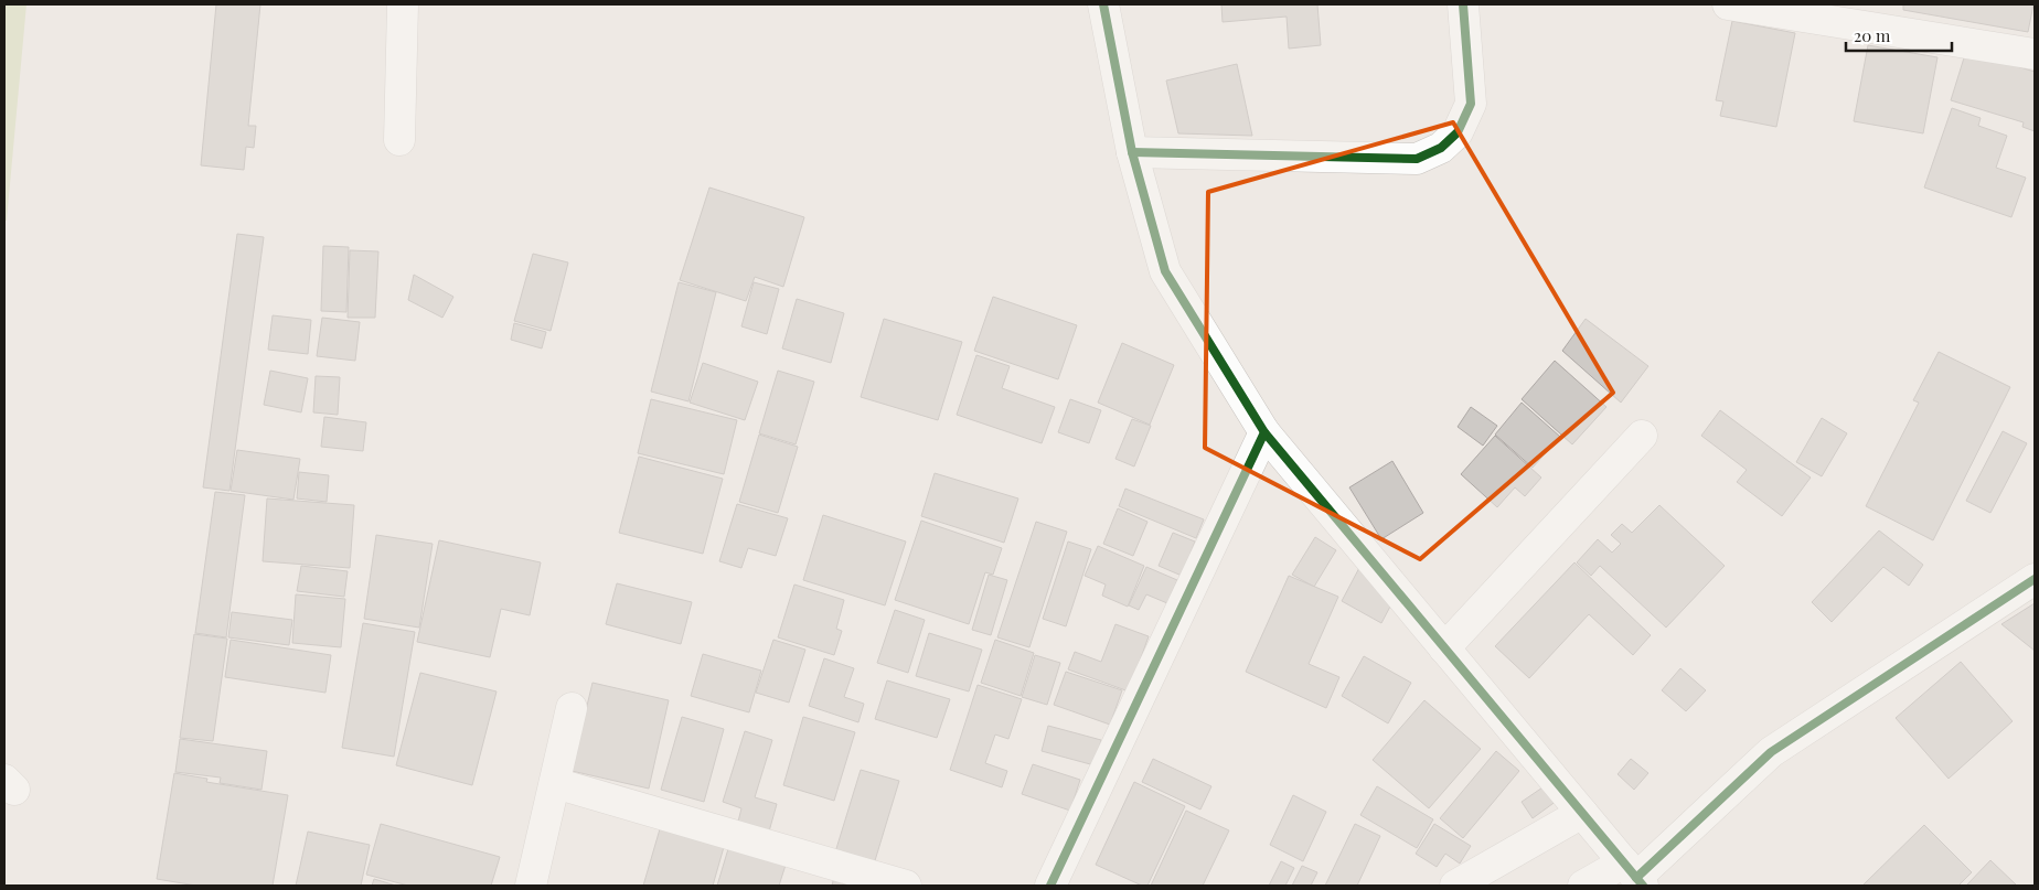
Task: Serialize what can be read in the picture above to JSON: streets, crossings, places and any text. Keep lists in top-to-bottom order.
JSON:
{
  "scale_bar": "20 m"
}
